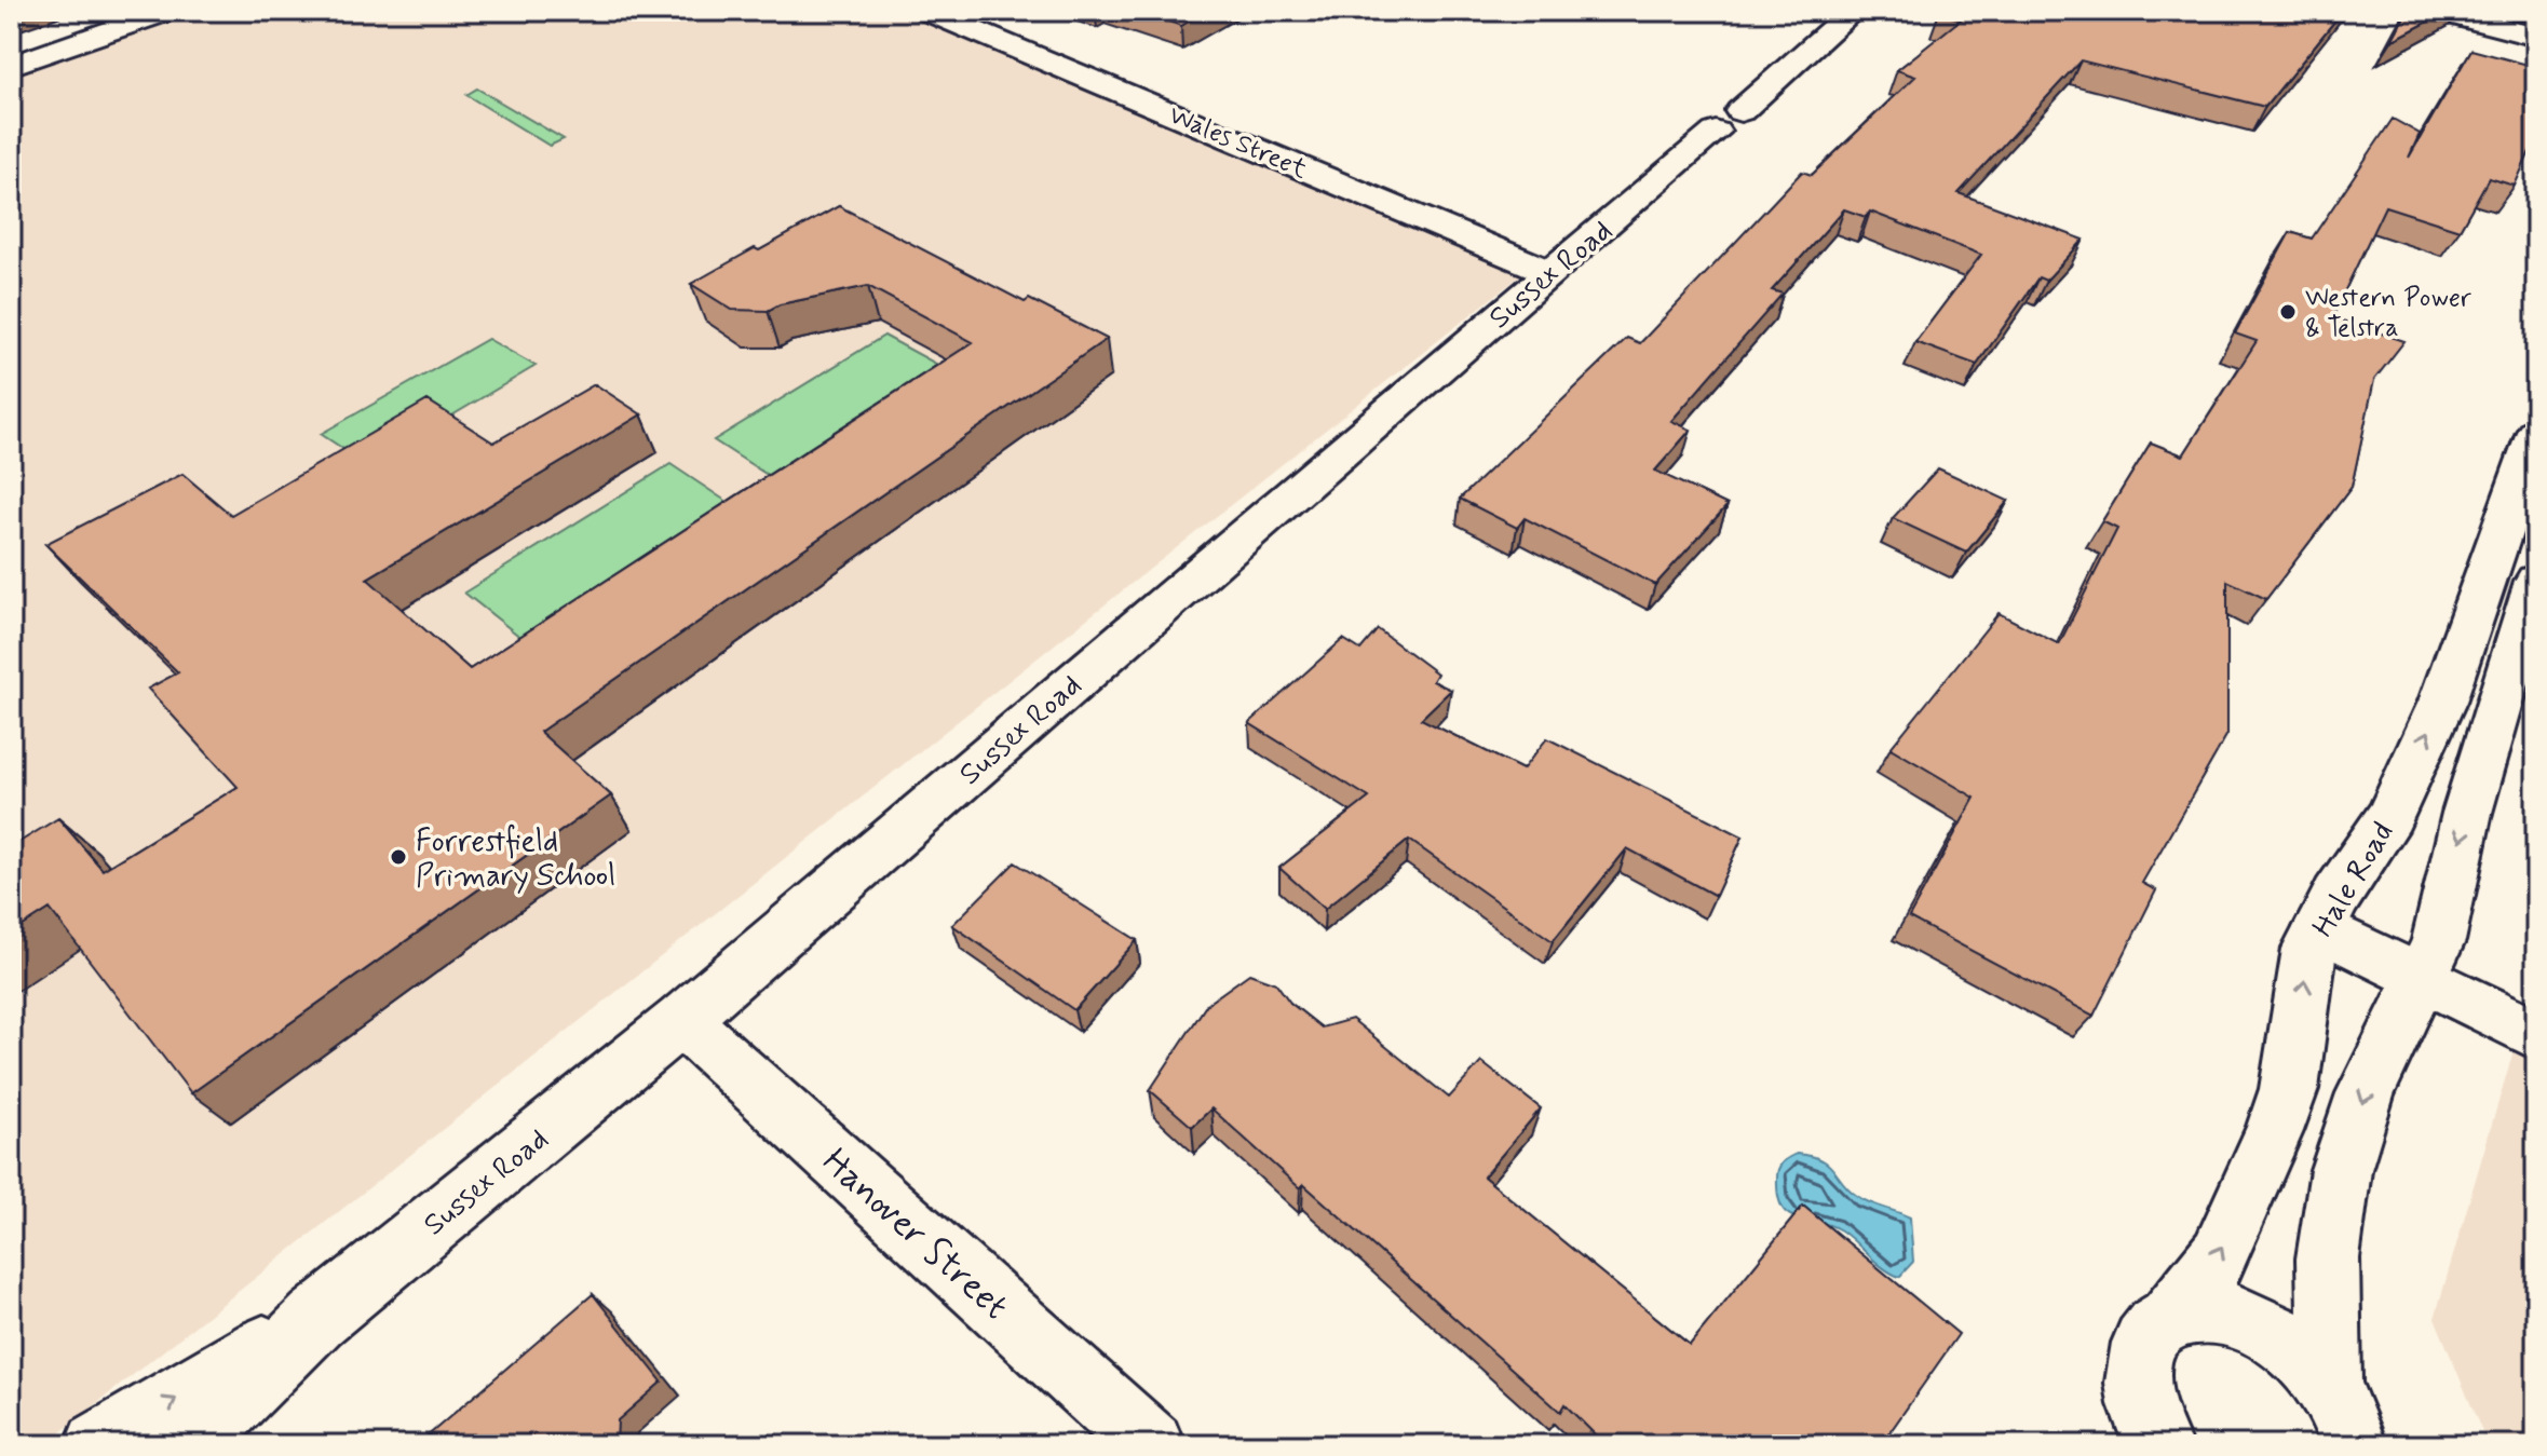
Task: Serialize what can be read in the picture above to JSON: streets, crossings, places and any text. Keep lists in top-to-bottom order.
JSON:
{
  "streets": {
    "street": [
      "Wales Street",
      "Sussex Road",
      "Hale Road",
      "Hanover Street"
    ]
  },
  "crossings": [
    ["Wales Street", "Sussex Road"],
    ["Sussex Road", "Hanover Street"]
  ],
  "places": ["Western Power & Telstra", "Forrestfield Primary School"]
}
